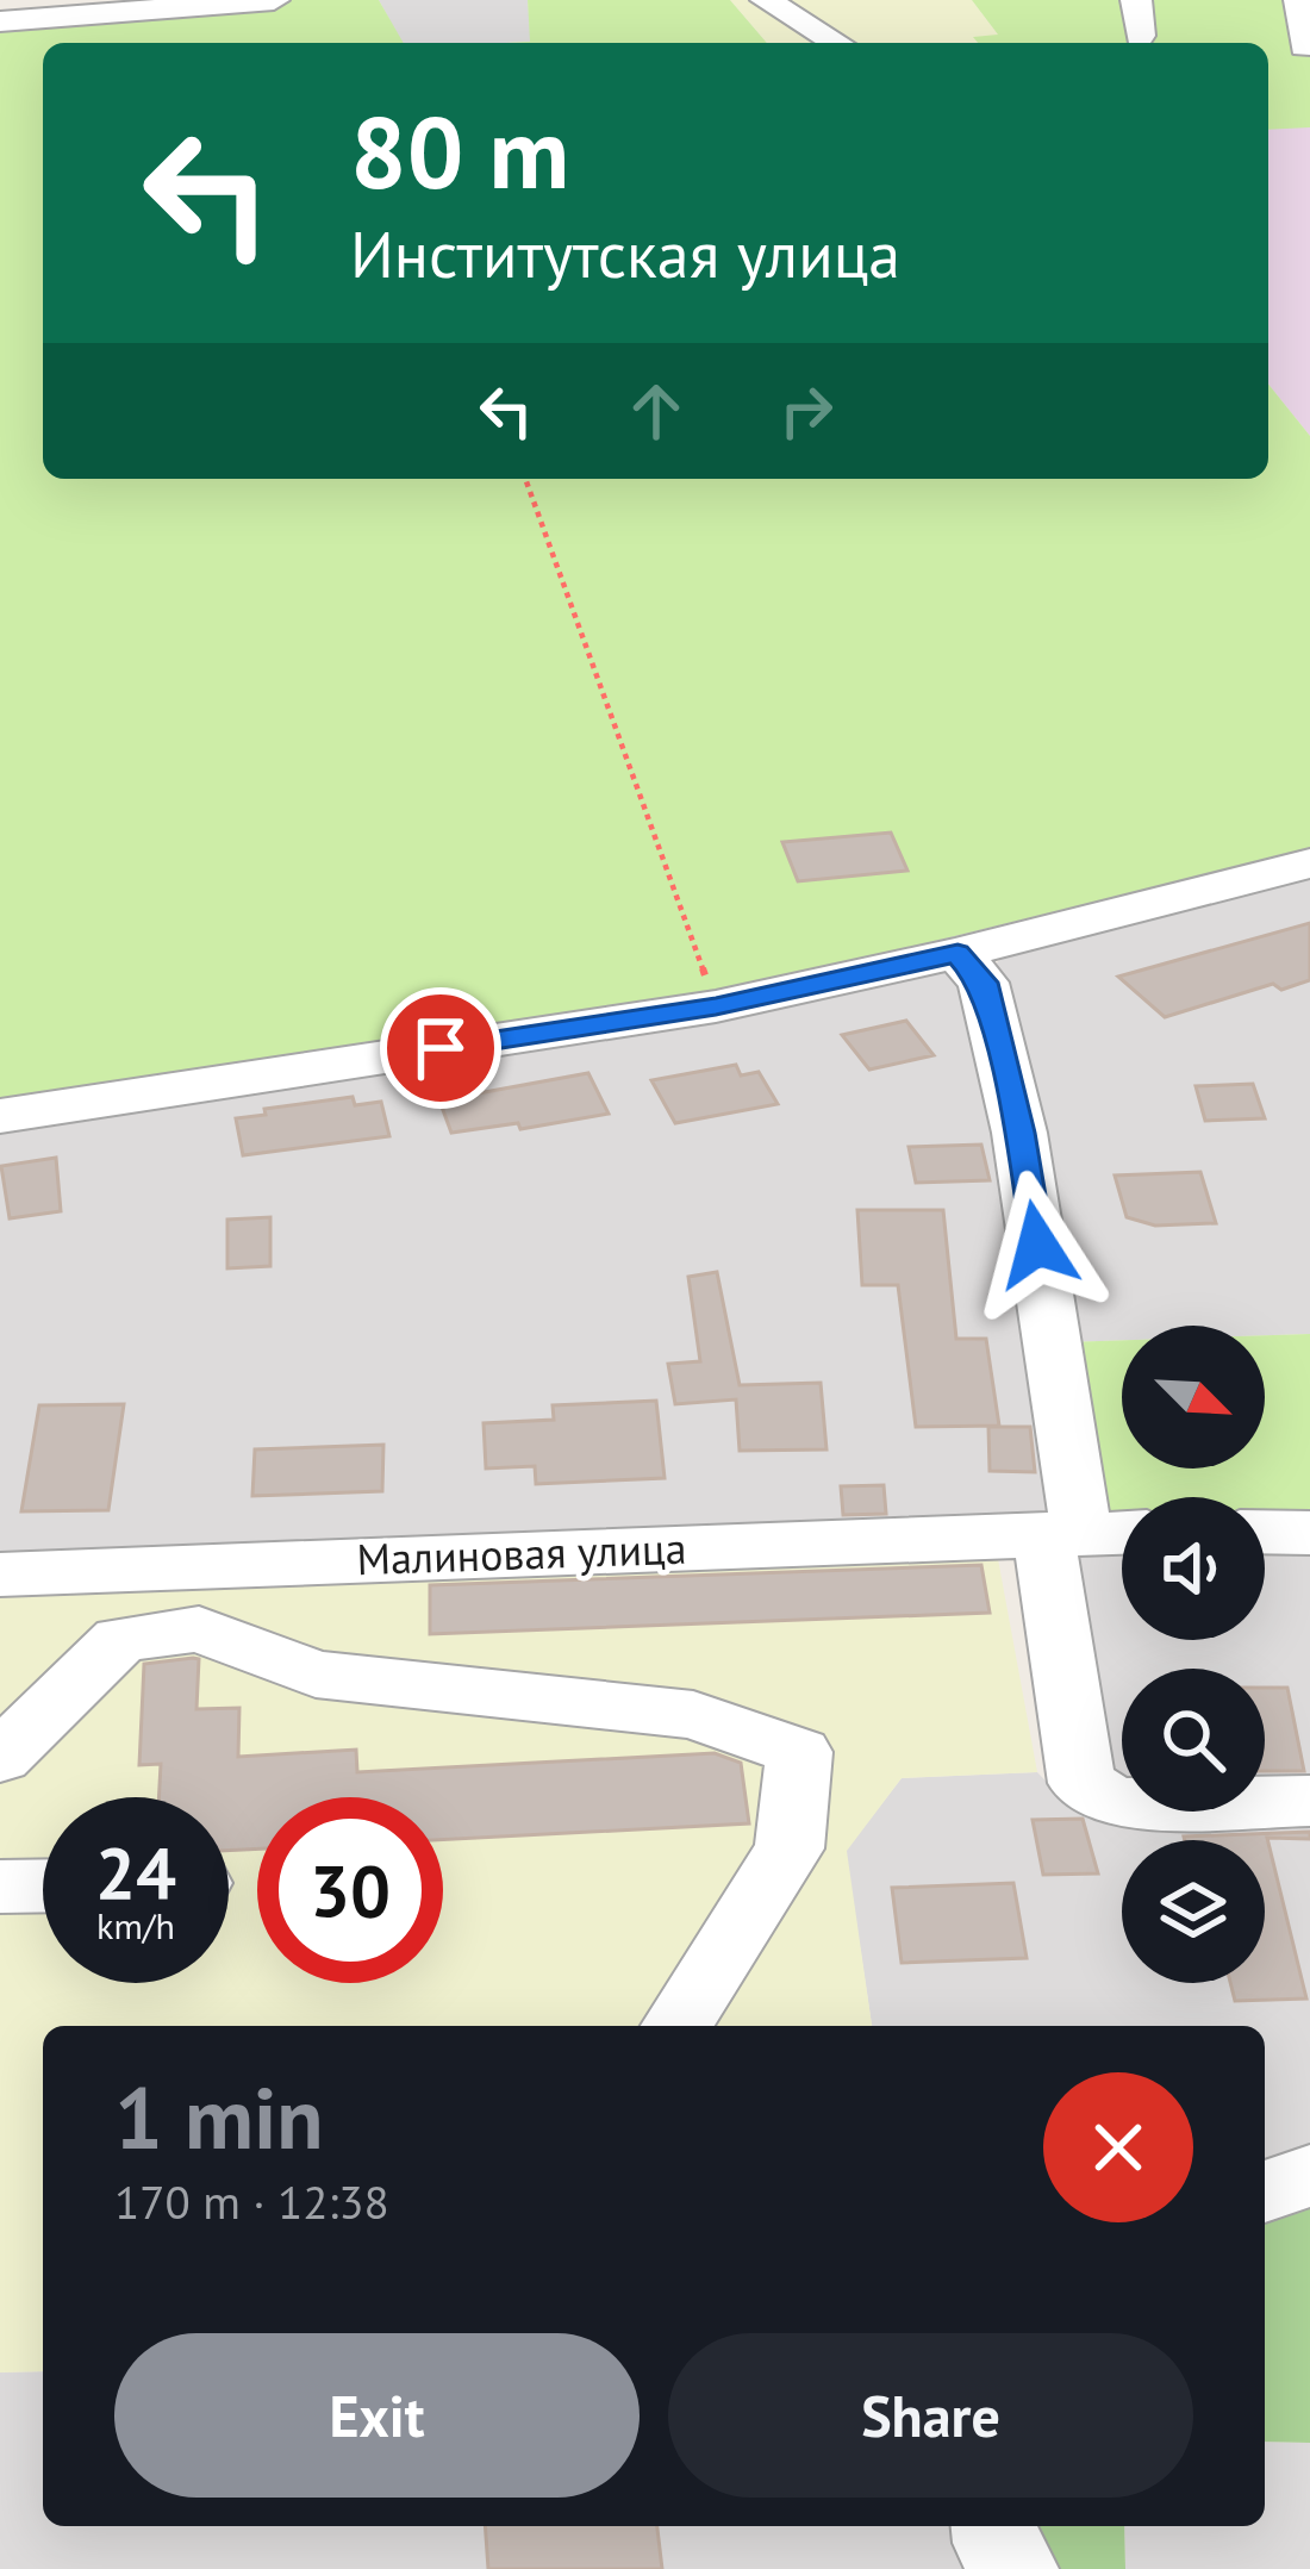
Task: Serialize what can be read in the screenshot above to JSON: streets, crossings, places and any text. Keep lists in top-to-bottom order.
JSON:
{
  "streets": {
    "street": ["Малиновая улица"]
  },
  "north": "bottom right",
  "page": {
    "turn": ["80 m", "Институтская улица"],
    "speed": "24 km/h",
    "limit": "30",
    "heading": ["1 min", "170 m · 12:38"],
    "buttons": ["Exit", "Share"]
  }
}
